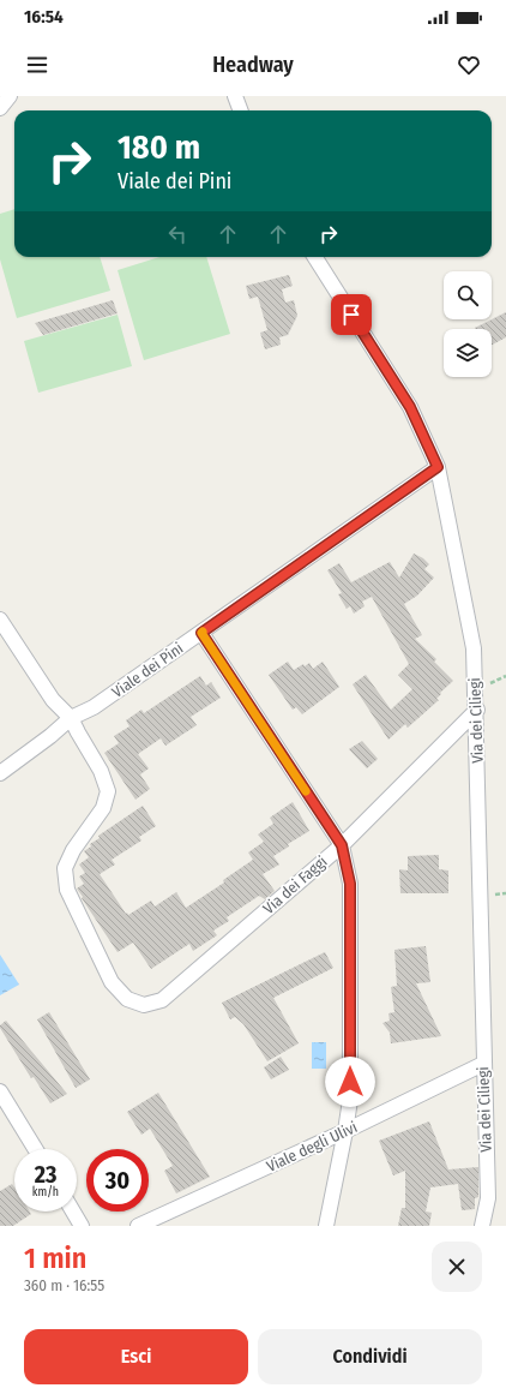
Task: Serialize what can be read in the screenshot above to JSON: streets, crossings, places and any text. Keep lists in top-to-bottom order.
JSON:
{
  "streets": {
    "street": [
      "Viale dei Pini",
      "Via dei Ciliegi",
      "Via dei Faggi",
      "Viale degli Ulivi"
    ]
  },
  "crossings": [
    ["Viale dei Pini", "Via dei Ciliegi"],
    ["Viale dei Pini", "Via dei Faggi"],
    ["Via dei Ciliegi", "Via dei Faggi"],
    ["Via dei Ciliegi", "Viale degli Ulivi"]
  ],
  "page": {
    "status": "16:54",
    "header": "Headway",
    "turn": ["180 m", "Viale dei Pini"],
    "speed": "23 km/h",
    "limit": "30",
    "heading": ["1 min", "360 m · 16:55"],
    "buttons": ["Esci", "Condividi"]
  }
}
